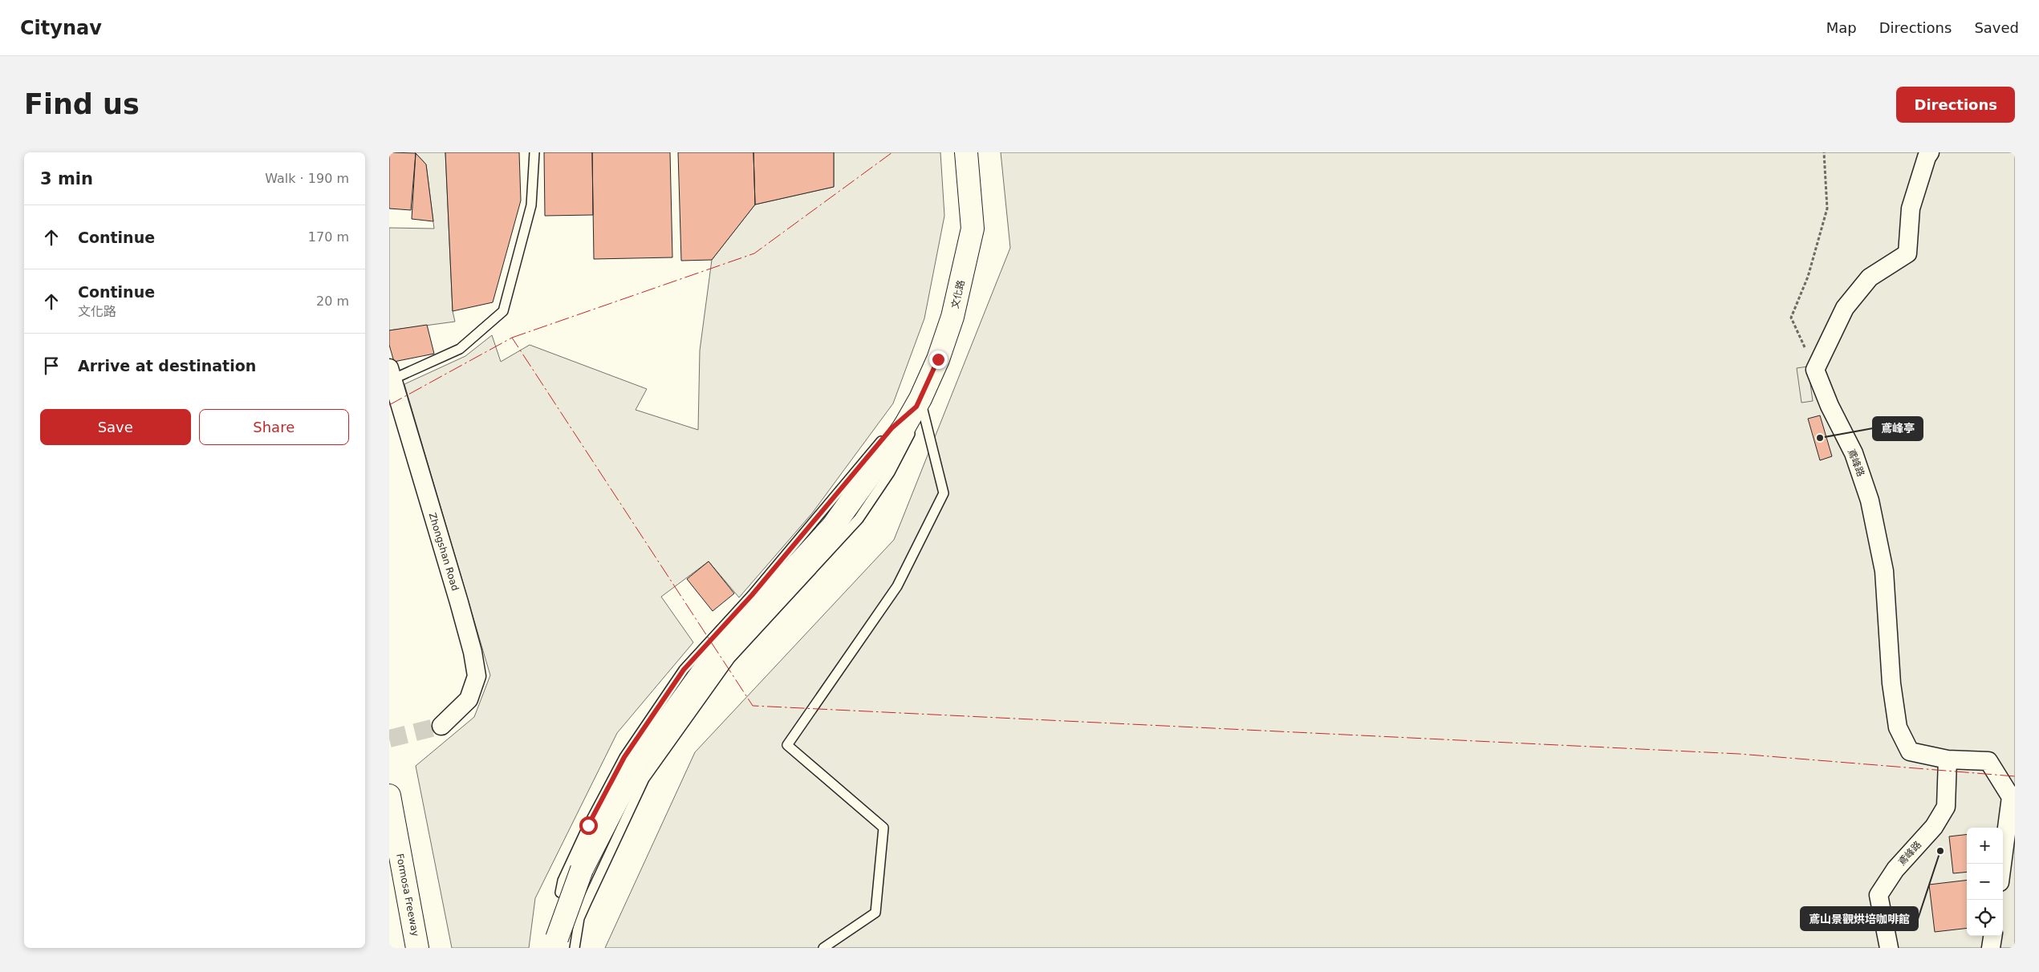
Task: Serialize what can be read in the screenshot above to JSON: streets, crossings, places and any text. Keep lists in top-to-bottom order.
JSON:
{
  "streets": {
    "main road": ["文化路", "Formosa Freeway"],
    "street": ["鳶峰路", "Zhongshan Road"]
  },
  "places": ["鳶峰亭", "鳶山景觀烘培咖啡館"],
  "page": {
    "header": "Citynav",
    "nav": ["Map", "Directions", "Saved"],
    "buttons": [
      "Directions",
      ["Save", "Share"]
    ],
    "title": "Find us",
    "heading": ["3 min", "Walk · 190 m"],
    "list": [
      ["Continue", "170 m"],
      ["Continue", "文化路", "20 m"],
      "Arrive at destination"
    ],
    "map_buttons": ["+", "−"]
  }
}
